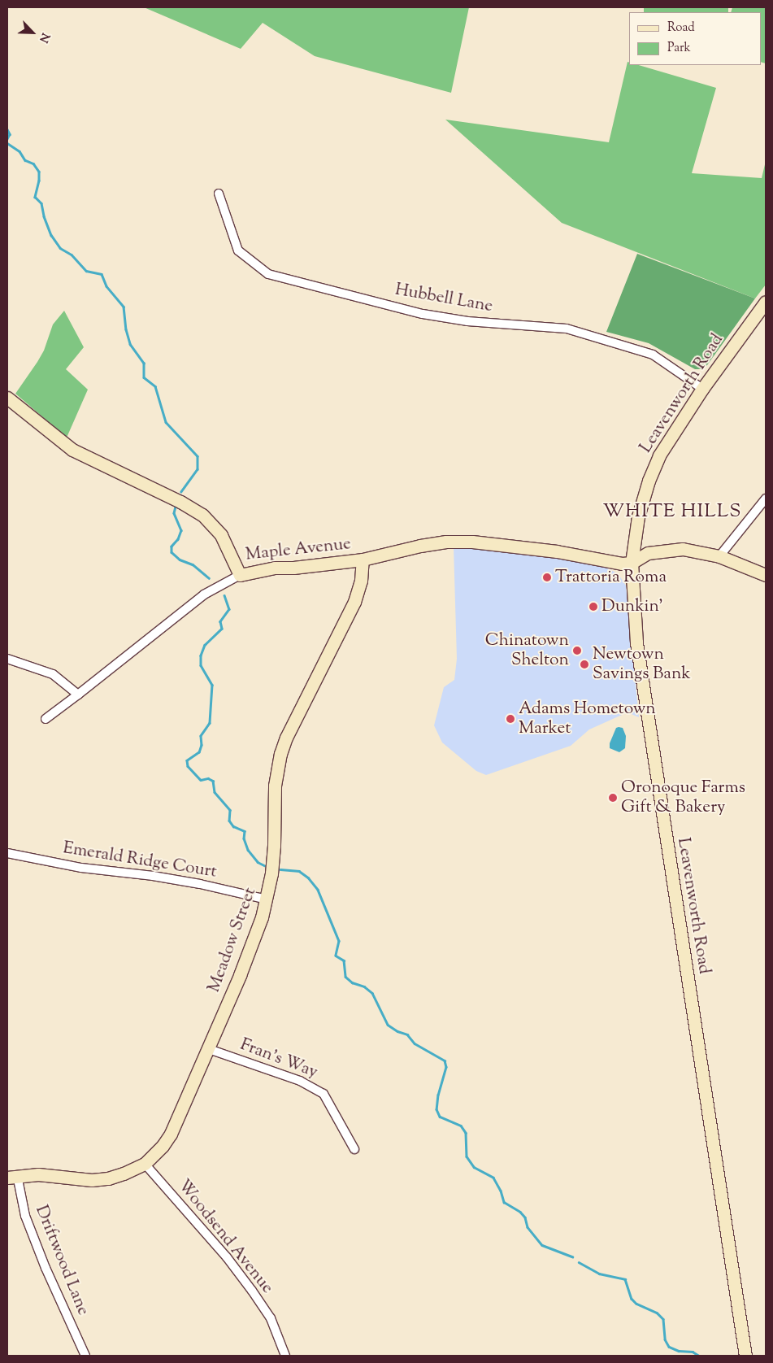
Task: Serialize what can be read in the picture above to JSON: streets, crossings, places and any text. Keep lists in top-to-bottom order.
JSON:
{
  "streets": {
    "main road": ["Leavenworth Road", "Maple Avenue", "Meadow Street"],
    "street": [
      "Hubbell Lane",
      "Emerald Ridge Court",
      "Fran's Way",
      "Woodsend Avenue",
      "Driftwood Lane"
    ]
  },
  "crossings": [
    ["Hubbell Lane", "Leavenworth Road"],
    ["Leavenworth Road", "Maple Avenue"],
    ["Maple Avenue", "Meadow Street"],
    ["Emerald Ridge Court", "Meadow Street"],
    ["Meadow Street", "Fran's Way"],
    ["Meadow Street", "Woodsend Avenue"],
    ["Meadow Street", "Driftwood Lane"]
  ],
  "districts": ["WHITE HILLS"],
  "places": [
    "Trattoria Roma",
    "Dunkin'",
    "Chinatown Shelton",
    "Newtown Savings Bank",
    "Adams Hometown Market",
    "Oronoque Farms Gift & Bakery"
  ],
  "legend": ["Road", "Park"],
  "north": "bottom right"
}
